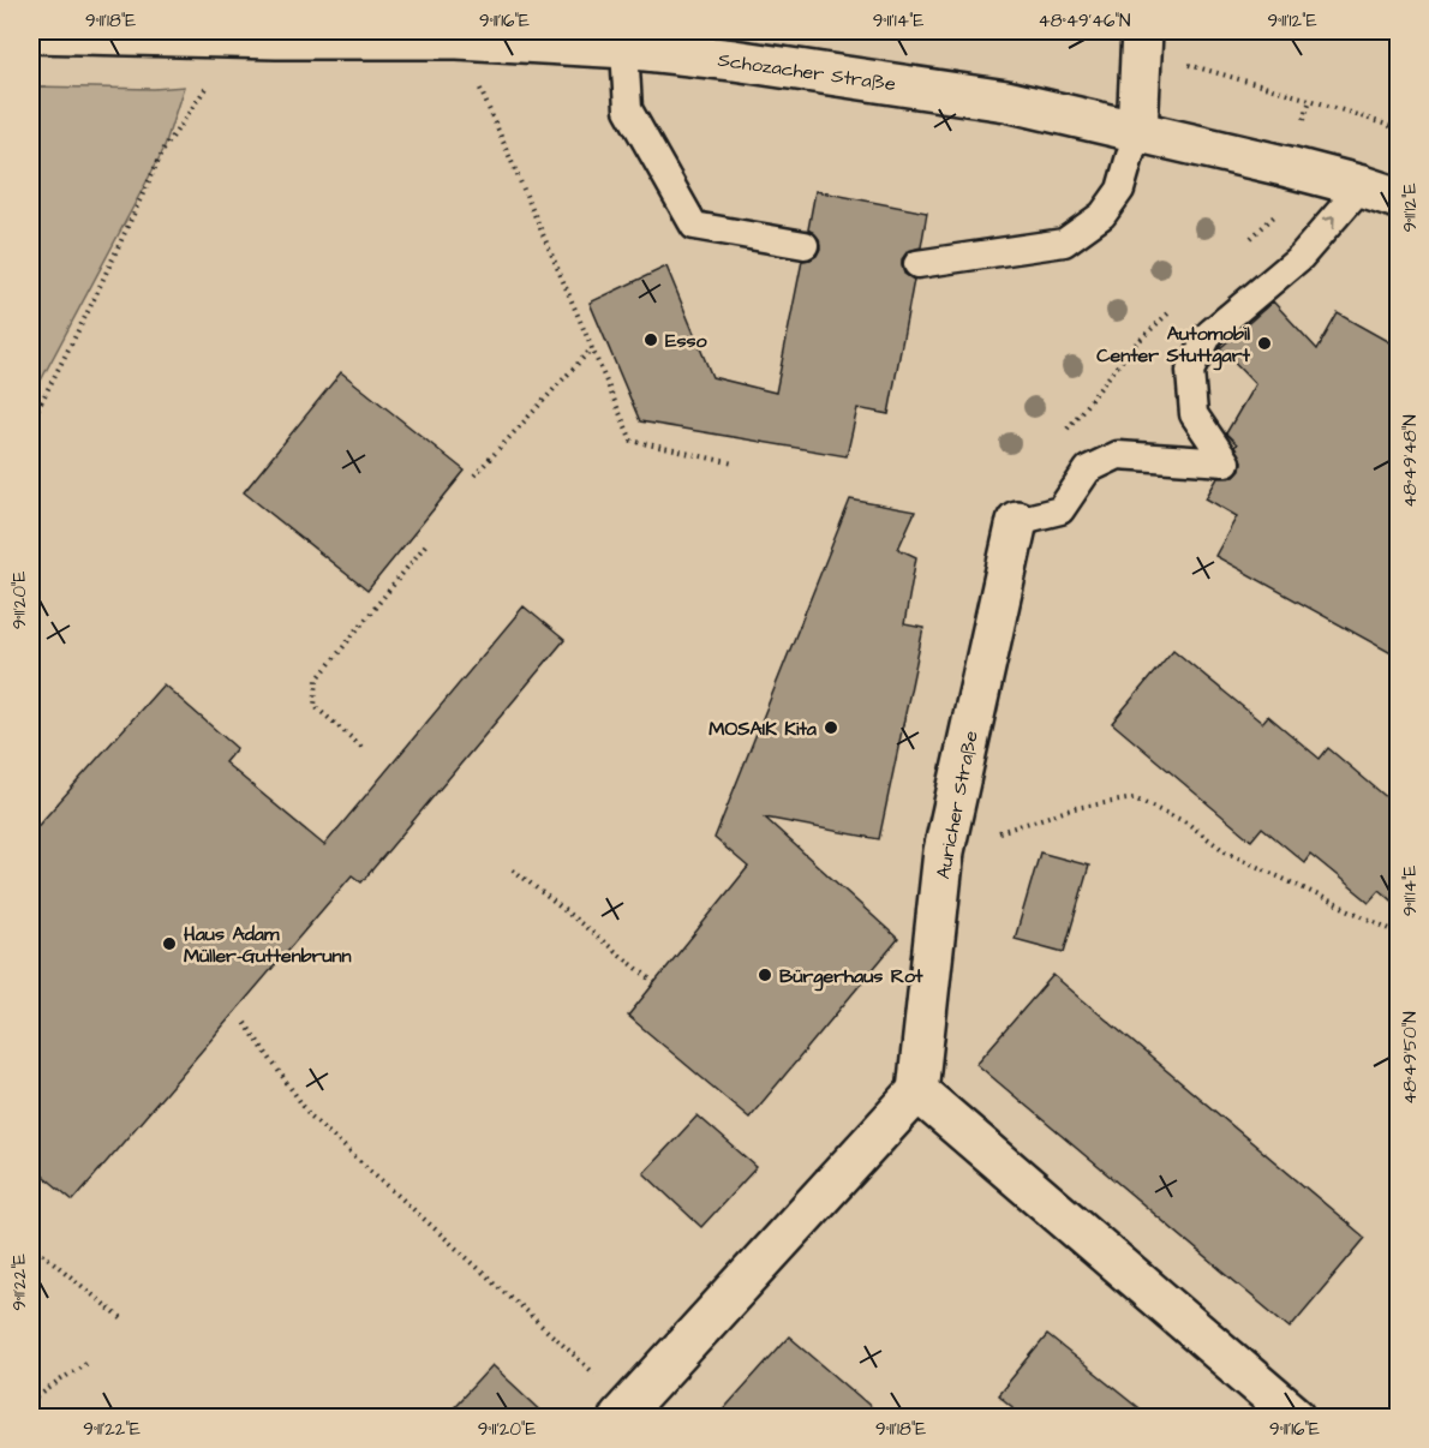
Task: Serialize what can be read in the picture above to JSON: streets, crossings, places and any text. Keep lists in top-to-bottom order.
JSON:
{
  "streets": {
    "street": ["Schozacher Straße", "Auricher Straße"]
  },
  "places": [
    "Esso",
    "Automobil Center Stuttgart",
    "MOSAIK Kita",
    "Haus Adam Müller-Guttenbrunn",
    "Bürgerhaus Rot"
  ],
  "coordinates": [
    "9°11'18\"E",
    "9°11'16\"E",
    "9°11'14\"E",
    "48°49'46\"N",
    "9°11'12\"E",
    "48°49'48\"N",
    "9°11'20\"E",
    "48°49'50\"N",
    "9°11'22\"E"
  ]
}
